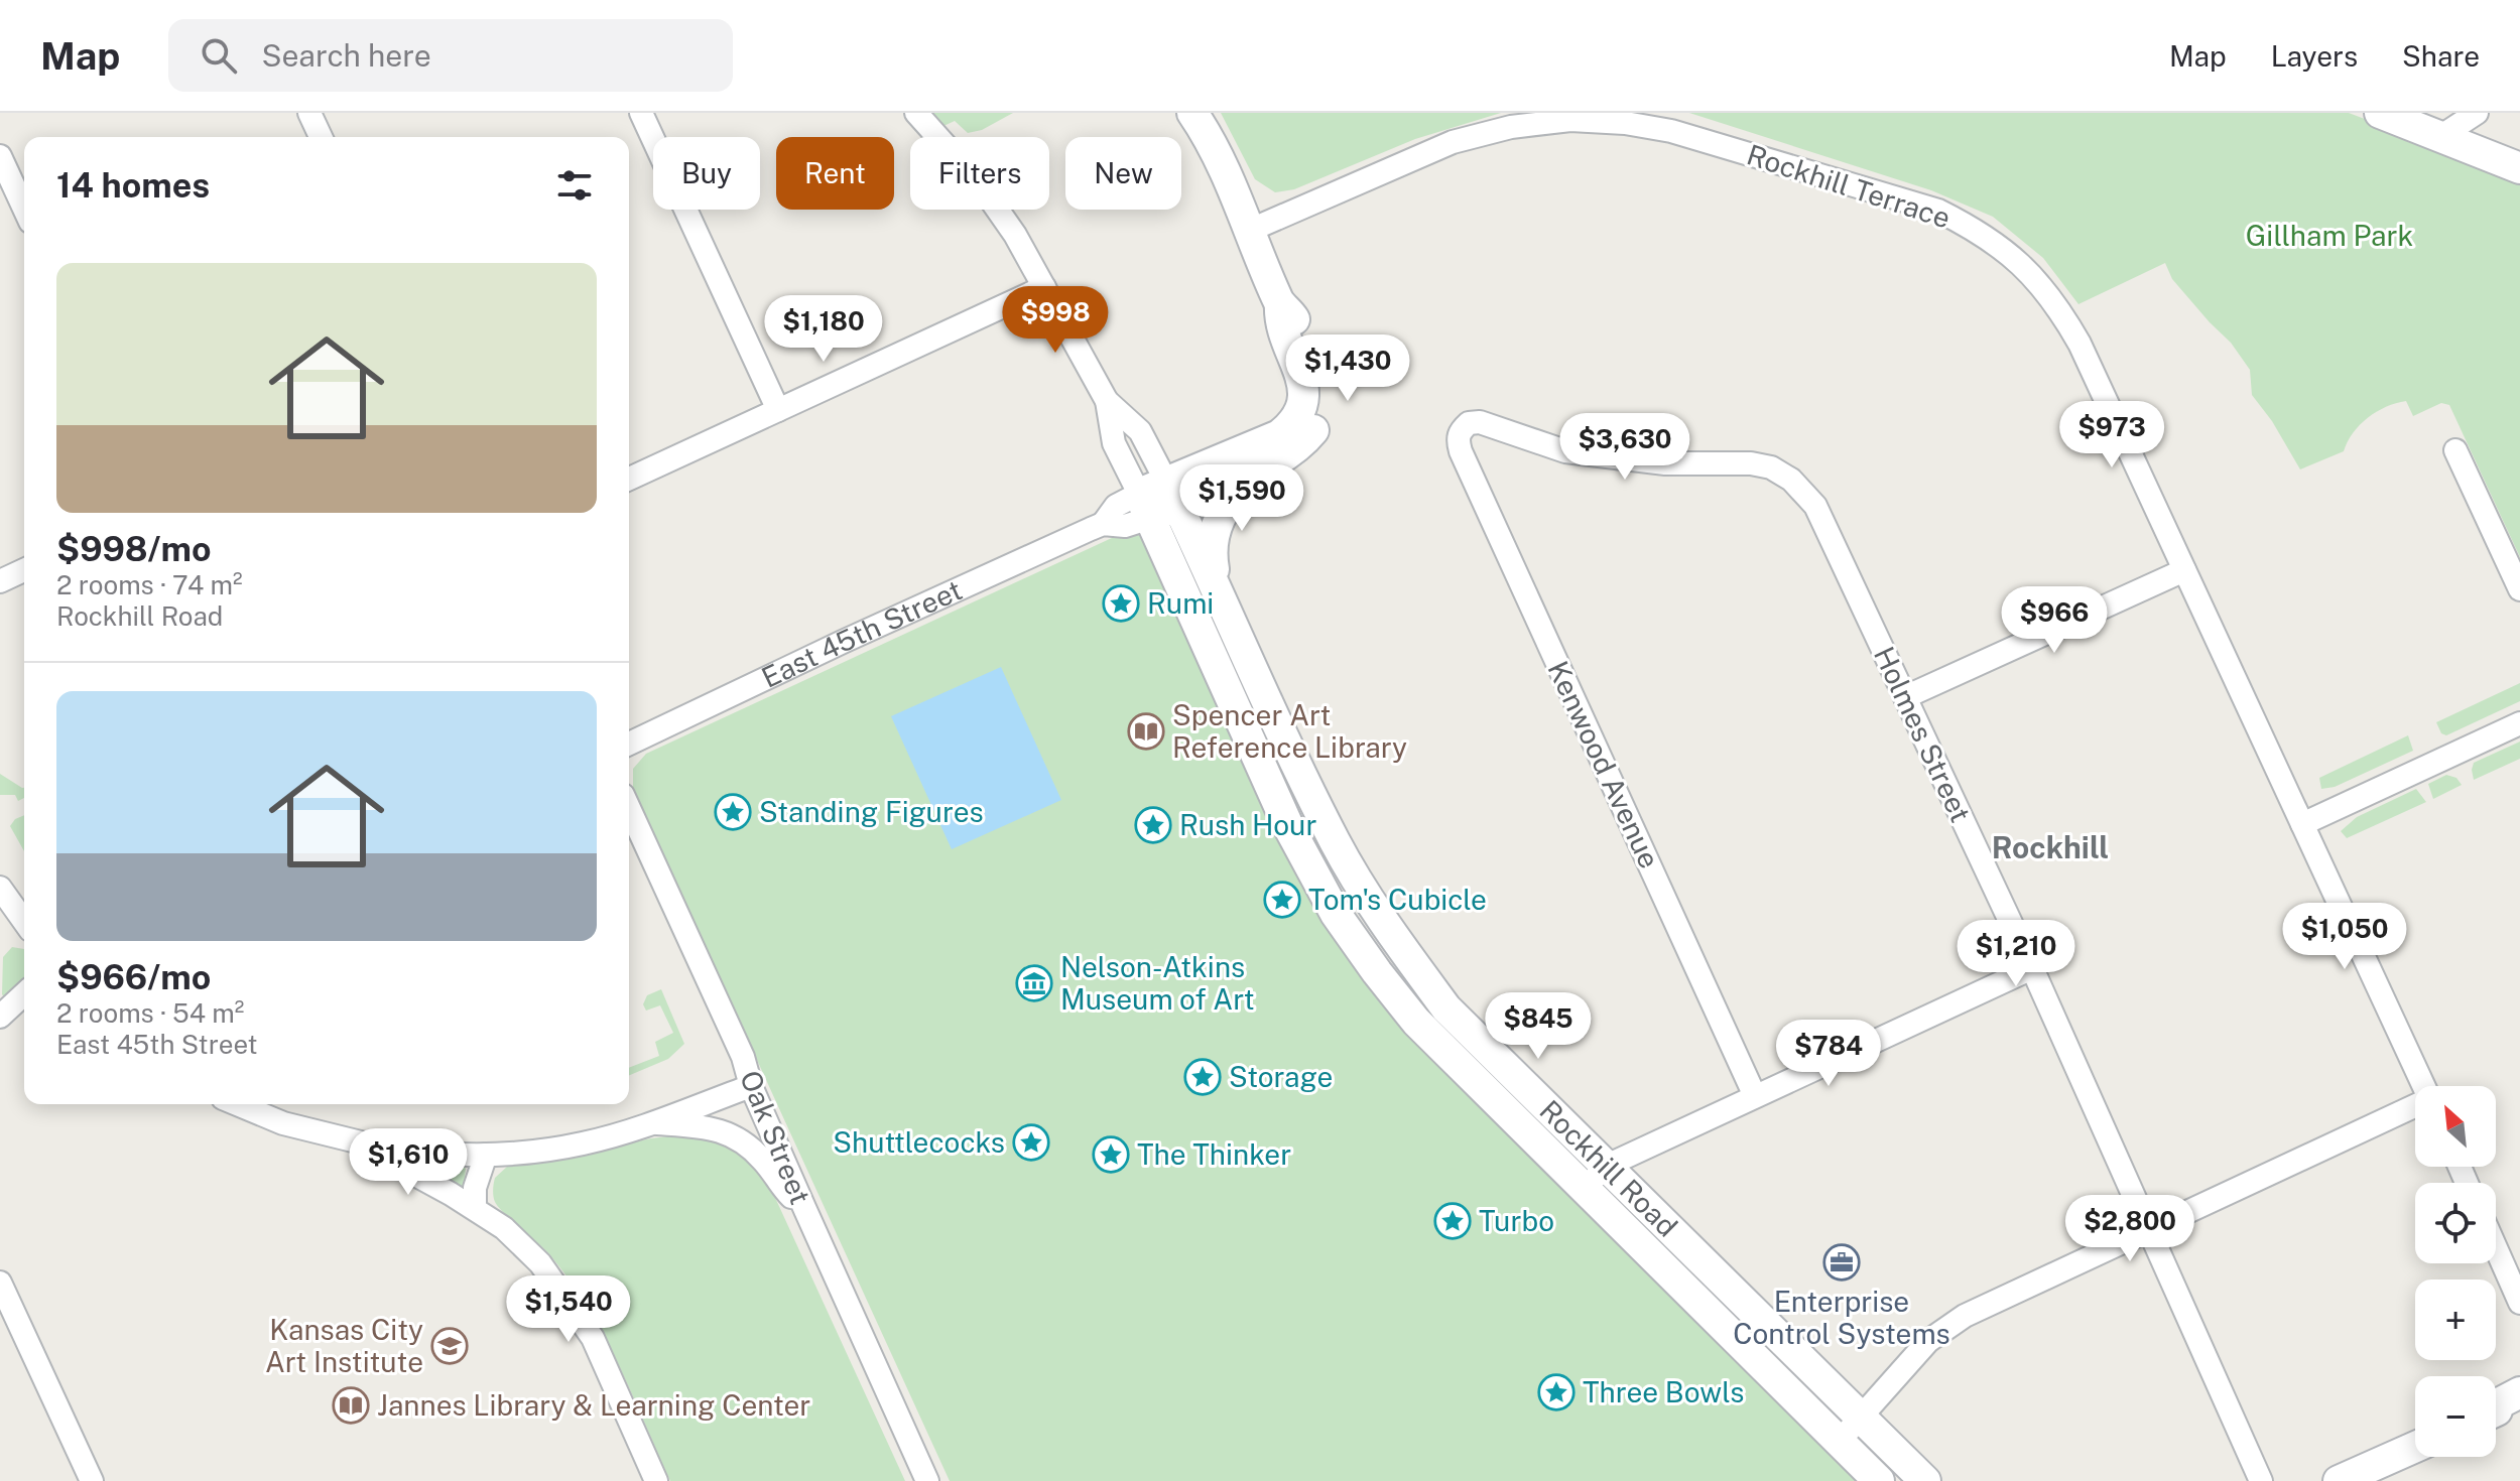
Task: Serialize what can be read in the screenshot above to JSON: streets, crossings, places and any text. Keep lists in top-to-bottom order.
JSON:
{
  "streets": {
    "main road": ["East 45th Street", "Rockhill Road"],
    "street": [
      "Rockhill Terrace",
      "Holmes Street",
      "Kenwood Avenue",
      "Oak Street"
    ]
  },
  "crossings": [
    ["East 45th Street", "Rockhill Road"],
    ["Holmes Street", "Kenwood Avenue"]
  ],
  "districts": ["Rockhill"],
  "parks": ["Gillham Park"],
  "places": {
    "place": [
      "Rumi",
      "Standing Figures",
      "Rush Hour",
      "Tom's Cubicle",
      "Storage",
      "Shuttlecocks",
      "The Thinker",
      "Turbo",
      "Three Bowls"
    ],
    "library": ["Spencer Art Reference Library", "Jannes Library & Learning Center"],
    "museum": ["Nelson-Atkins Museum of Art"],
    "office": ["Enterprise Control Systems"],
    "school or university": ["Kansas City Art Institute"]
  },
  "north": "top left",
  "page": {
    "header": "Map",
    "search": "Search here",
    "nav": ["Map", "Layers", "Share"],
    "chip": [
      "Buy",
      "Rent",
      "Filters",
      "New"
    ],
    "heading": "14 homes",
    "list": [
      {
        "name": "$998/mo",
        "note": "2 rooms · 74 m² · Rockhill Road"
      },
      {
        "name": "$966/mo",
        "note": "2 rooms · 54 m² · East 45th Street"
      }
    ],
    "price": [
      "$998",
      "$1,180",
      "$1,430",
      "$973",
      "$3,630",
      "$1,590",
      "$966",
      "$1,050",
      "$1,210",
      "$845",
      "$784",
      "$1,610",
      "$2,800",
      "$1,540"
    ],
    "map_buttons": ["+", "−"]
  }
}
